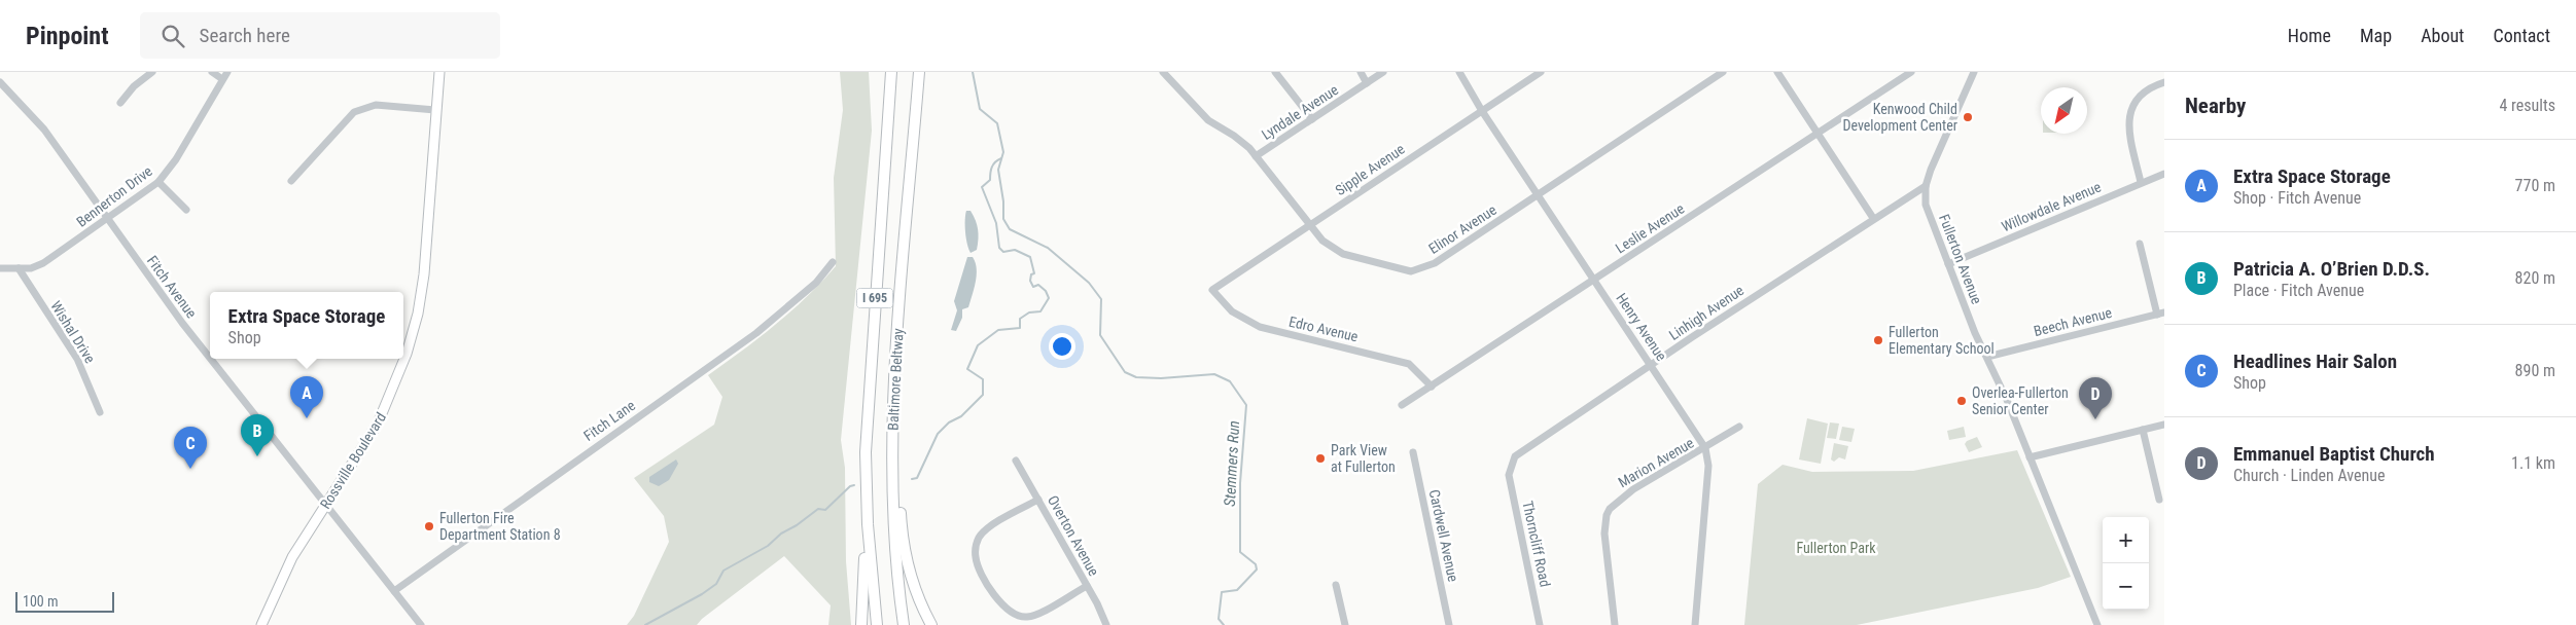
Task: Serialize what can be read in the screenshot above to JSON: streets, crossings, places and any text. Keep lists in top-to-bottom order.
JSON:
{
  "streets": {
    "highway": ["I 695", "Baltimore Beltway"],
    "main road": ["Rossville Boulevard"],
    "street": [
      "Lyndale Avenue",
      "Sipple Avenue",
      "Bennerton Drive",
      "Willowdale Avenue",
      "Leslie Avenue",
      "Elinor Avenue",
      "Fullerton Avenue",
      "Fitch Avenue",
      "Linhigh Avenue",
      "Beech Avenue",
      "Henry Avenue",
      "Edro Avenue",
      "Wishal Drive",
      "Fitch Lane",
      "Marion Avenue",
      "Overton Avenue",
      "Cardwell Avenue",
      "Thorncliff Road"
    ]
  },
  "crossings": [
    ["Lyndale Avenue", "Elinor Avenue"],
    ["Sipple Avenue", "Elinor Avenue"],
    ["Sipple Avenue", "Henry Avenue"],
    ["Sipple Avenue", "Edro Avenue"],
    ["Bennerton Drive", "Fitch Avenue"],
    ["Bennerton Drive", "Wishal Drive"],
    ["Willowdale Avenue", "Fullerton Avenue"],
    ["Leslie Avenue", "Henry Avenue"],
    ["Leslie Avenue", "Edro Avenue"],
    ["Elinor Avenue", "Henry Avenue"],
    ["Fullerton Avenue", "Linhigh Avenue"],
    ["Fullerton Avenue", "Beech Avenue"],
    ["Fitch Avenue", "Fitch Lane"],
    ["Fitch Avenue", "Rossville Boulevard"],
    ["Linhigh Avenue", "Henry Avenue"],
    ["Linhigh Avenue", "Thorncliff Road"],
    ["Henry Avenue", "Marion Avenue"]
  ],
  "water": ["Stemmers Run"],
  "parks": ["Fullerton Park"],
  "places": [
    "Kenwood Child Development Center",
    "Fullerton Elementary School",
    "Overlea-Fullerton Senior Center",
    "Park View at Fullerton",
    "Fullerton Fire Department Station 8"
  ],
  "scale_bar": "100 m",
  "north": "bottom left",
  "page": {
    "header": "Pinpoint",
    "search": "Search here",
    "nav": [
      "Home",
      "Map",
      "About",
      "Contact"
    ],
    "heading": ["Nearby", "4 results"],
    "list": [
      {
        "mark": "A",
        "name": "Extra Space Storage",
        "note": "Shop · Fitch Avenue",
        "value": "770 m"
      },
      {
        "mark": "B",
        "name": "Patricia A. O’Brien D.D.S.",
        "note": "Place · Fitch Avenue",
        "value": "820 m"
      },
      {
        "mark": "C",
        "name": "Headlines Hair Salon",
        "note": "Shop",
        "value": "890 m"
      },
      {
        "mark": "D",
        "name": "Emmanuel Baptist Church",
        "note": "Church · Linden Avenue",
        "value": "1.1 km"
      }
    ],
    "popup": ["Extra Space Storage", "Shop"],
    "pins": [
      "A",
      "D",
      "B",
      "C"
    ],
    "map_buttons": ["+", "−"],
    "scale": "100 m"
  }
}
